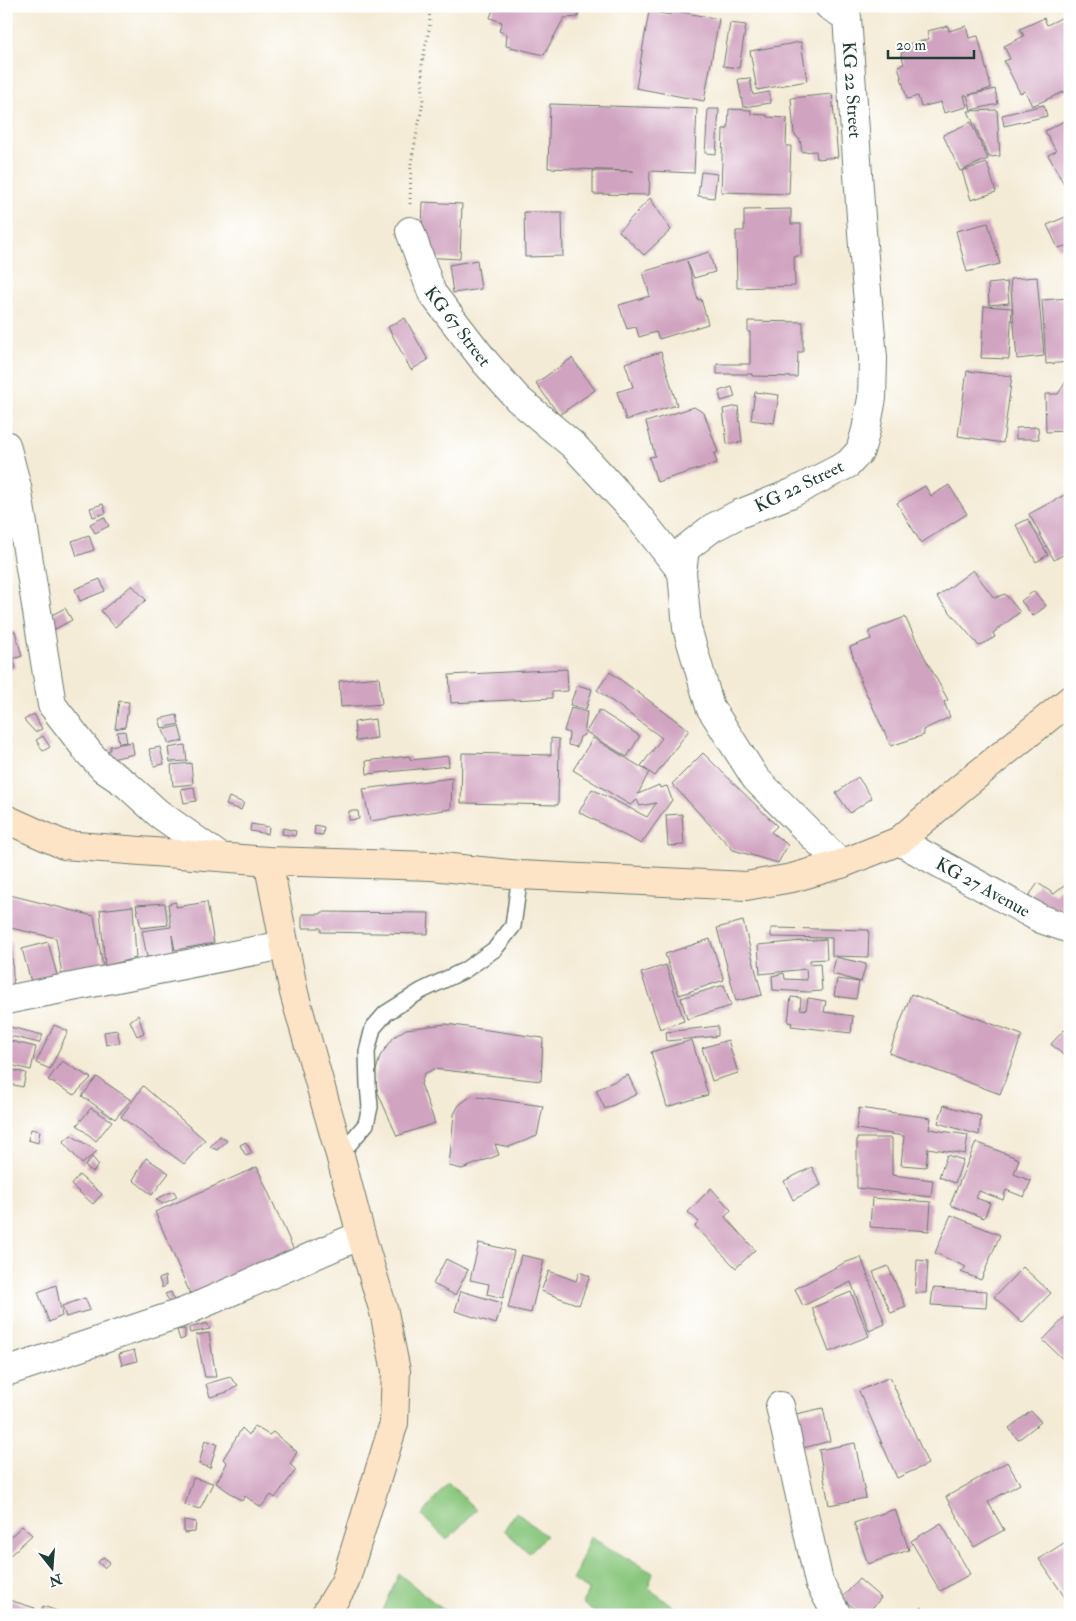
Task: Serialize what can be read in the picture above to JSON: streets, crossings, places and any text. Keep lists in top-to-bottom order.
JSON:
{
  "streets": {
    "street": ["KG 22 Street", "KG 67 Street", "KG 27 Avenue"]
  },
  "crossings": [
    ["KG 22 Street", "KG 67 Street"]
  ],
  "scale_bar": "20 m",
  "north": "bottom"
}
